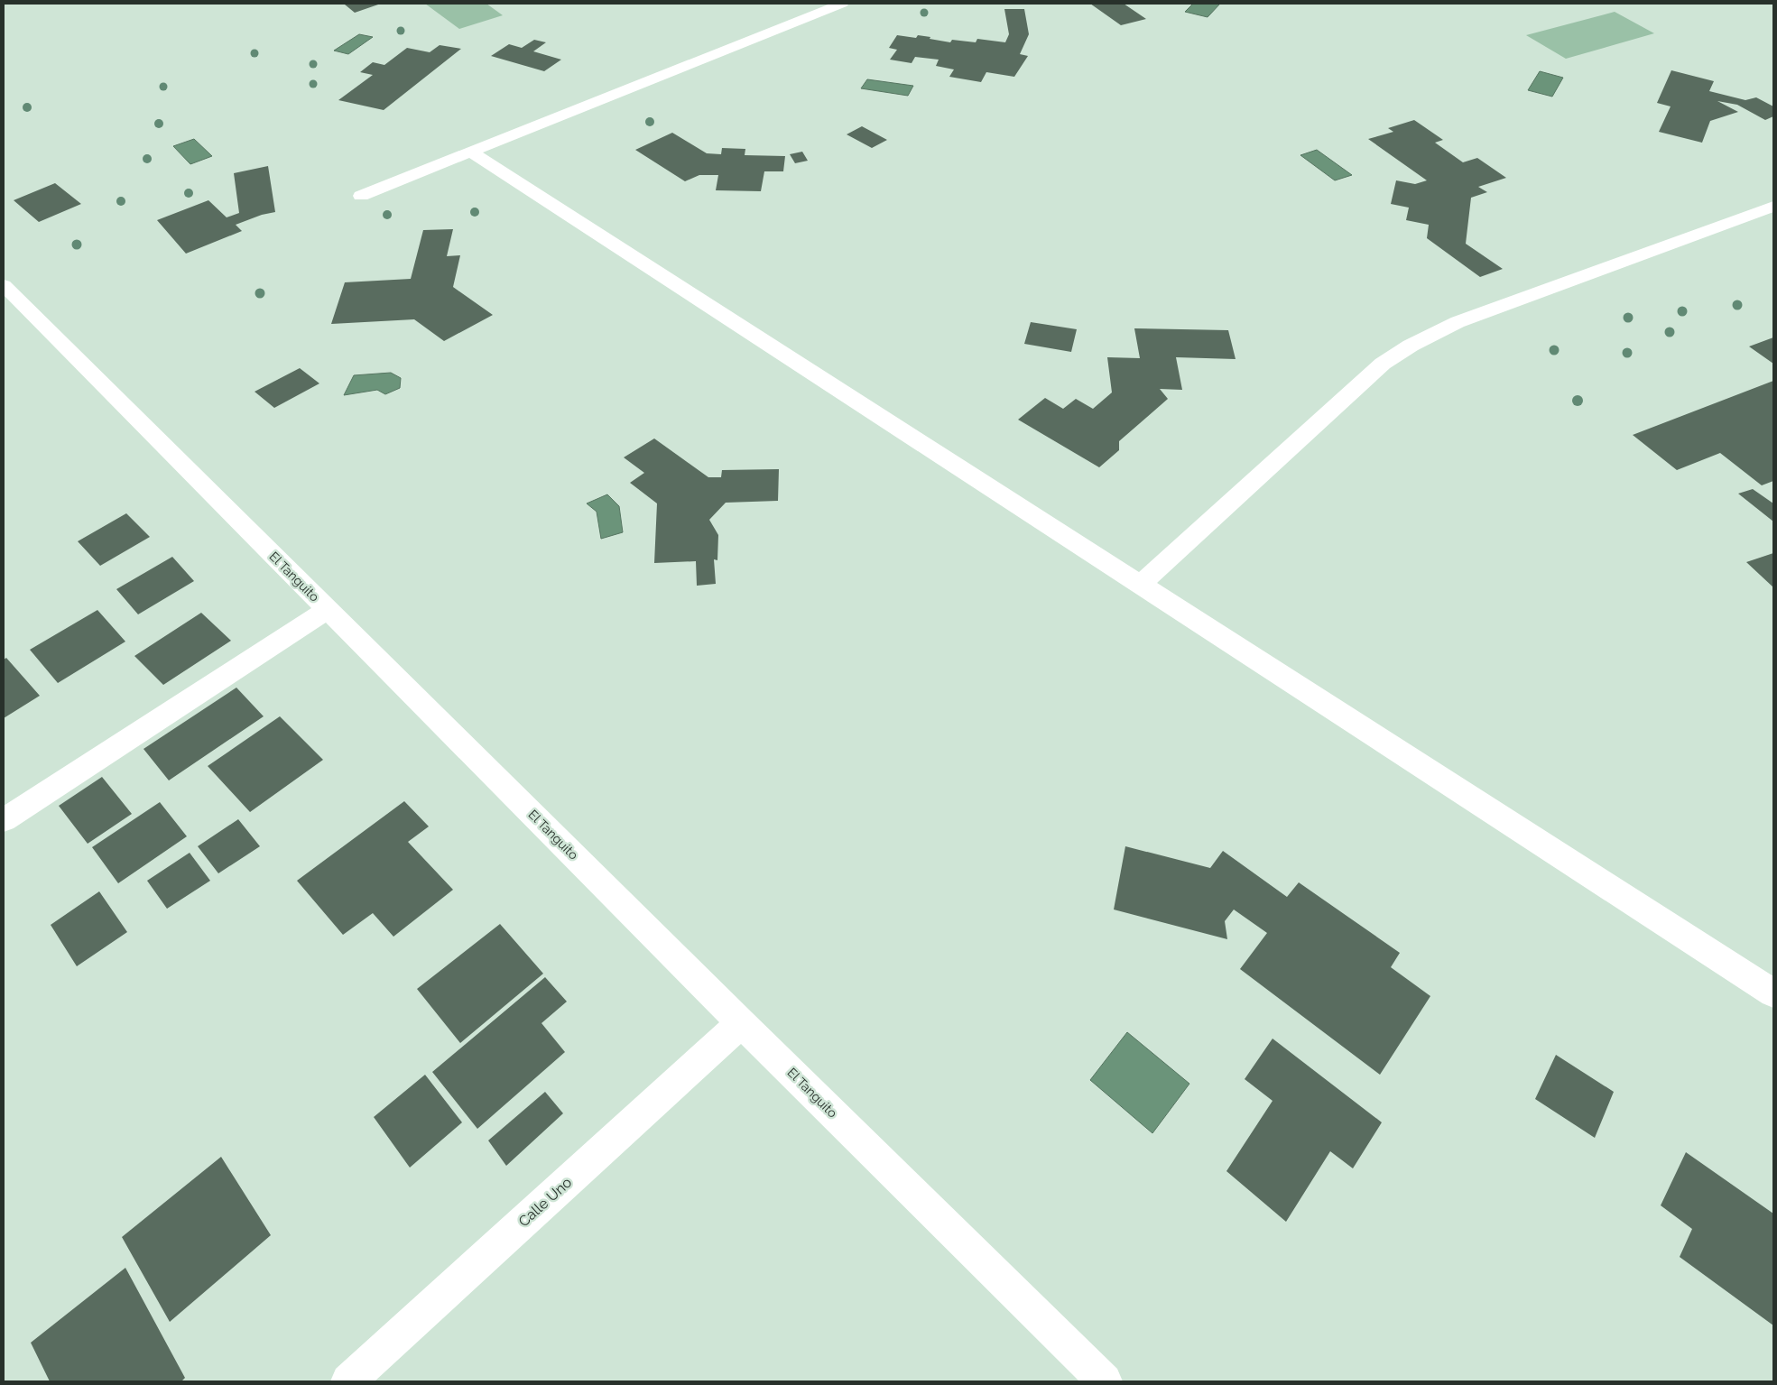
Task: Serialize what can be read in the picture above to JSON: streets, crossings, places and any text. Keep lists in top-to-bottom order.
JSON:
{
  "streets": {
    "street": ["El Tanguito", "Calle Uno"]
  },
  "crossings": [
    ["El Tanguito", "Calle Uno"]
  ]
}
